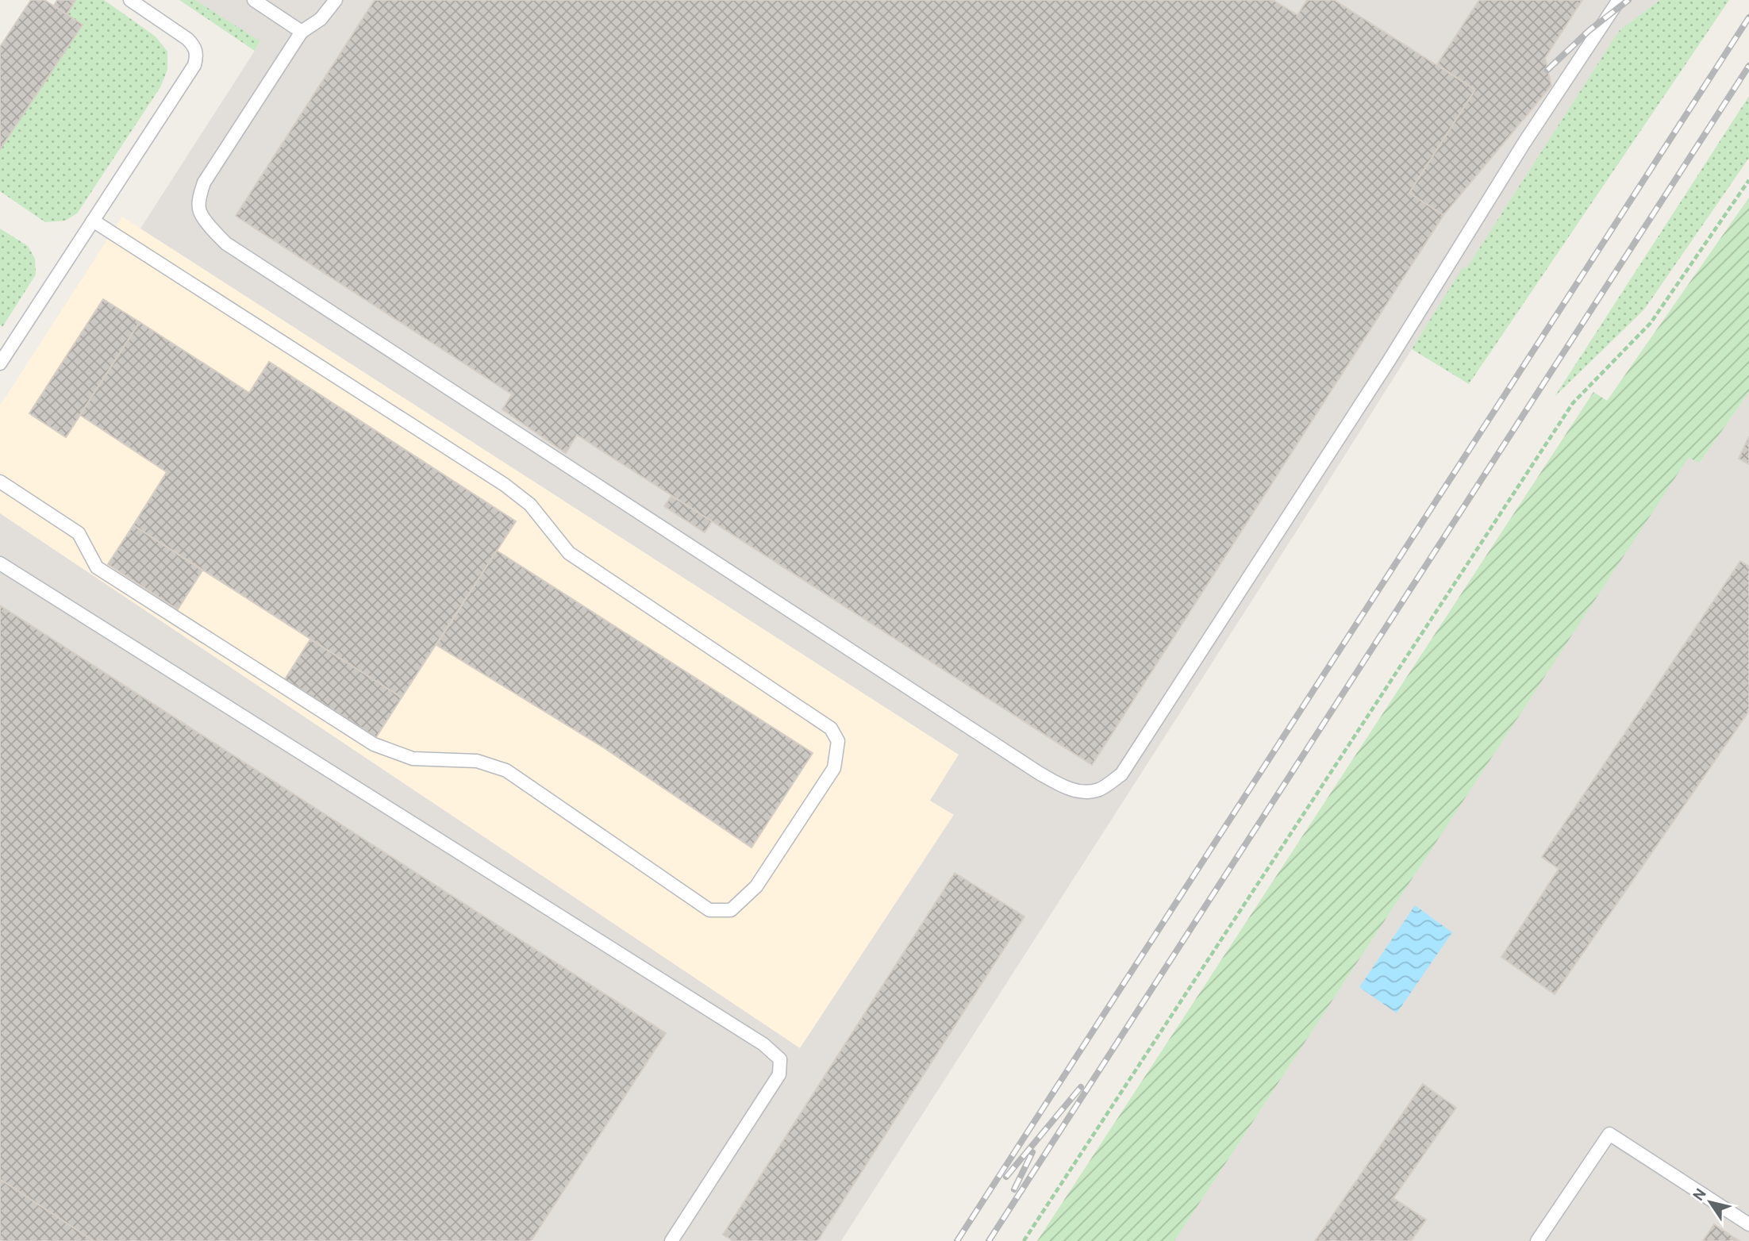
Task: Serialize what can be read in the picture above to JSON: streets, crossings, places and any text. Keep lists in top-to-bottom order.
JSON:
{
  "north": "top left"
}
